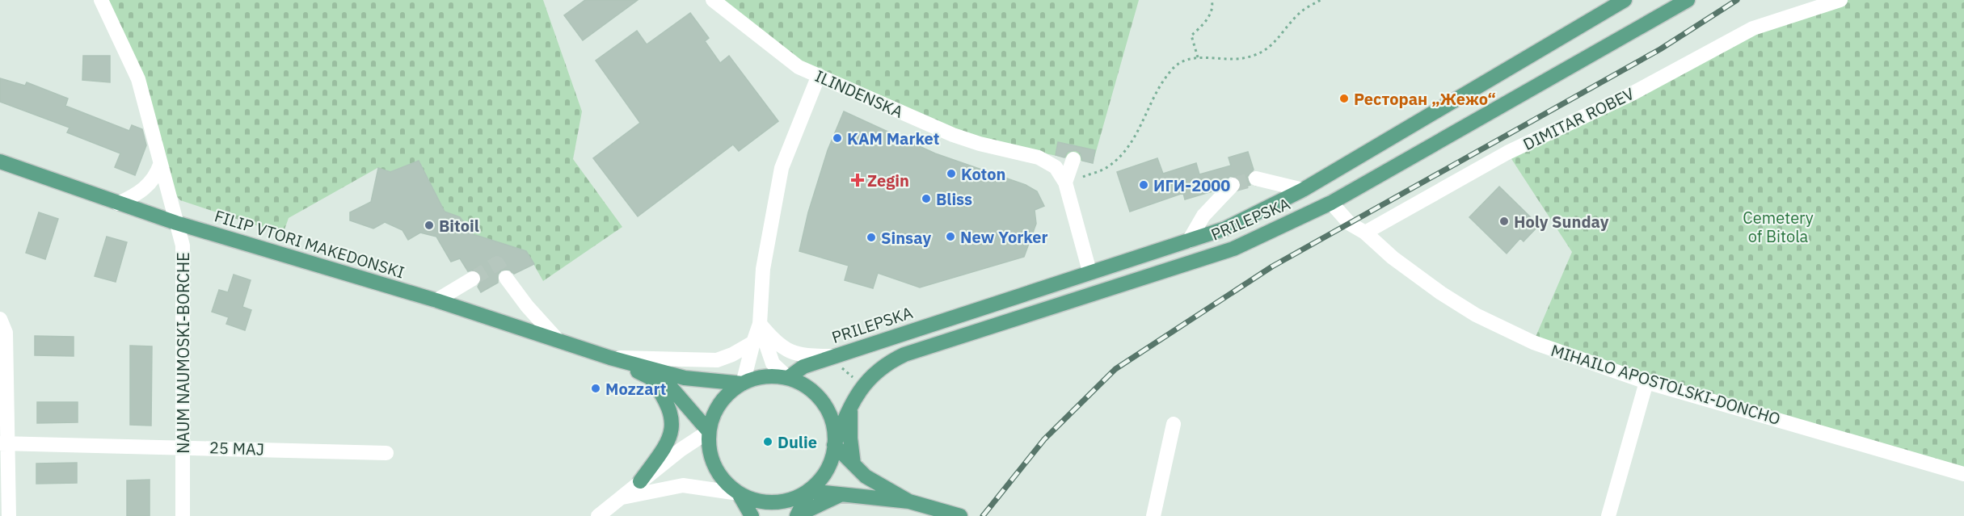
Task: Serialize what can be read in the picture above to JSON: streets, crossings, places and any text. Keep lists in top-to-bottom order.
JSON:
{
  "streets": {
    "main road": ["PRILEPSKA", "FILIP VTORI MAKEDONSKI"],
    "street": [
      "ILINDENSKA",
      "DIMITAR ROBEV",
      "NAUM NAUMOSKI-BORCHE",
      "MIHAILO APOSTOLSKI-DONCHO",
      "25 MAJ"
    ]
  },
  "crossings": [
    ["ILINDENSKA", "PRILEPSKA"],
    ["DIMITAR ROBEV", "MIHAILO APOSTOLSKI-DONCHO"],
    ["FILIP VTORI MAKEDONSKI", "NAUM NAUMOSKI-BORCHE"],
    ["NAUM NAUMOSKI-BORCHE", "25 MAJ"]
  ],
  "parks": ["Cemetery of Bitola"],
  "places": {
    "other": [
      "Ресторан „Жежо“",
      "KAM Market",
      "Koton",
      "ИГИ-2000",
      "Bliss",
      "Holy Sunday",
      "Bitoil",
      "New Yorker",
      "Sinsay",
      "Mozzart",
      "Dulie"
    ],
    "health": ["Zegin"]
  }
}
